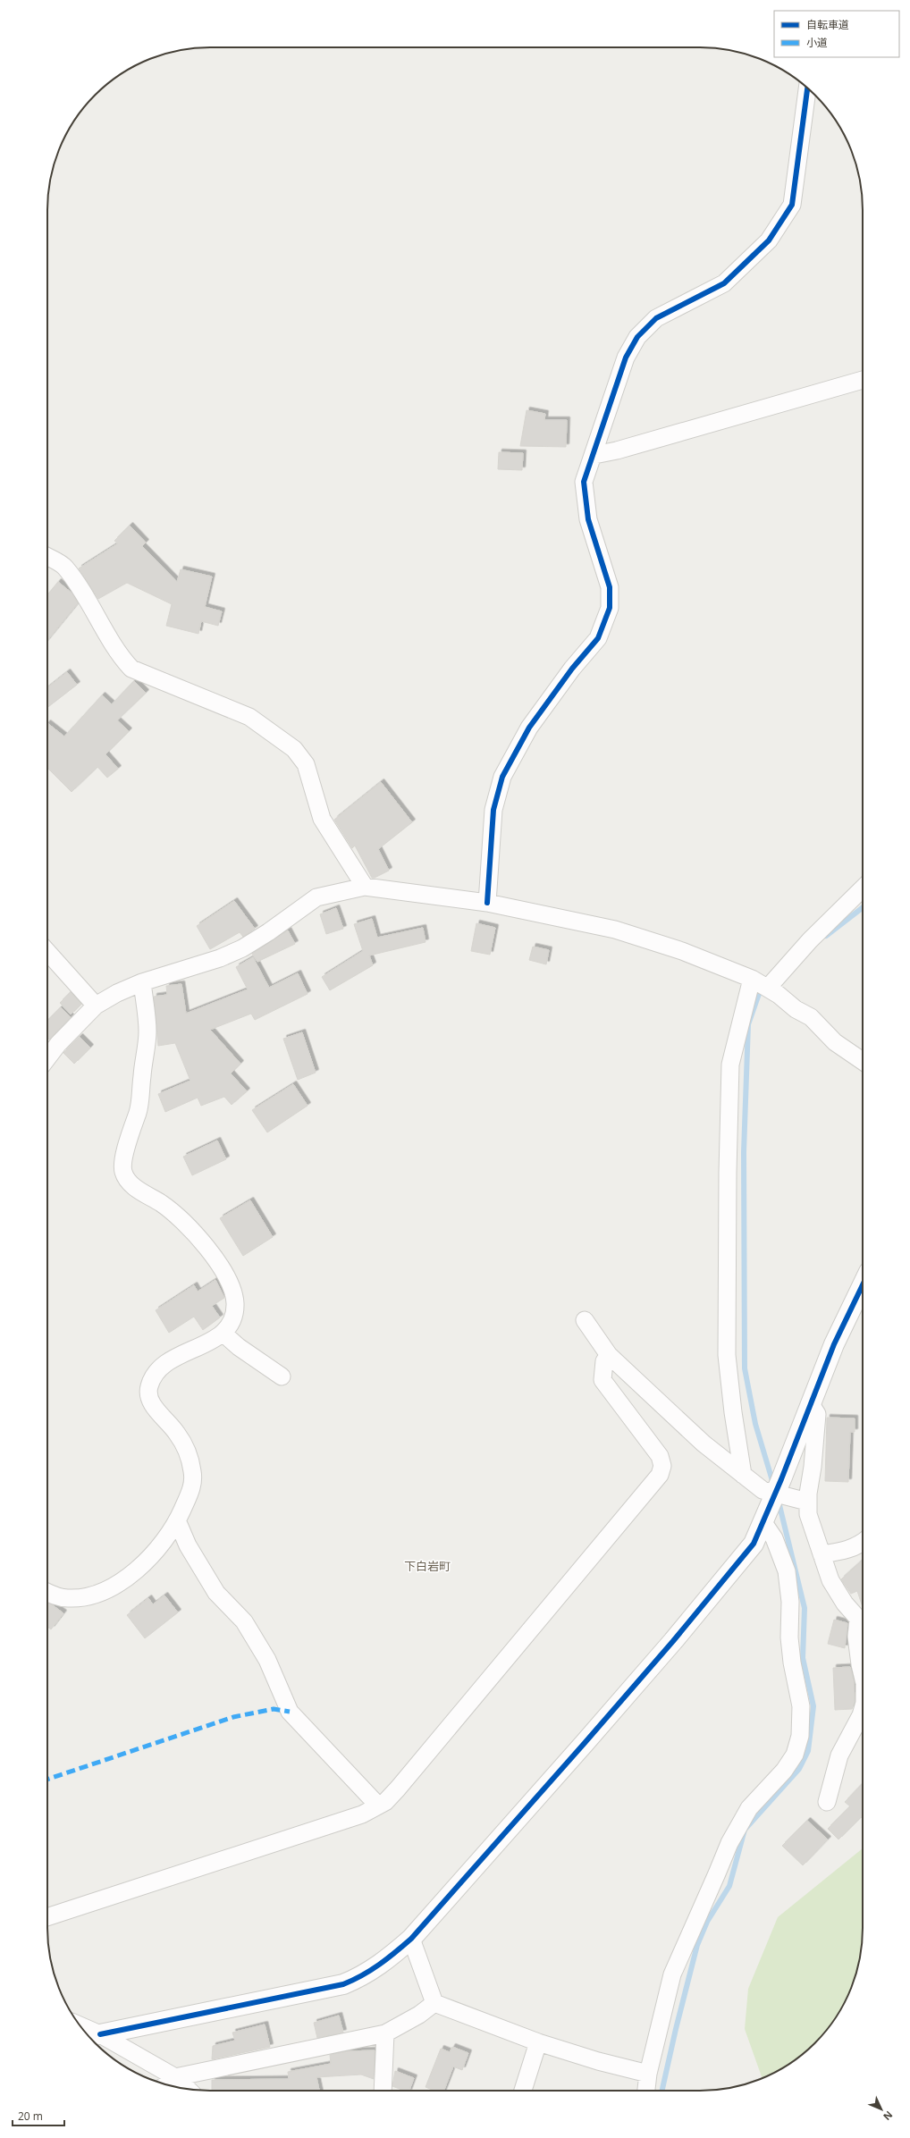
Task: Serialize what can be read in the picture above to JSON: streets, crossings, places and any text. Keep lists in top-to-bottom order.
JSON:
{
  "districts": ["下白岩町"],
  "legend": ["自転車道", "小道"],
  "scale_bar": "20 m",
  "north": "bottom right"
}
